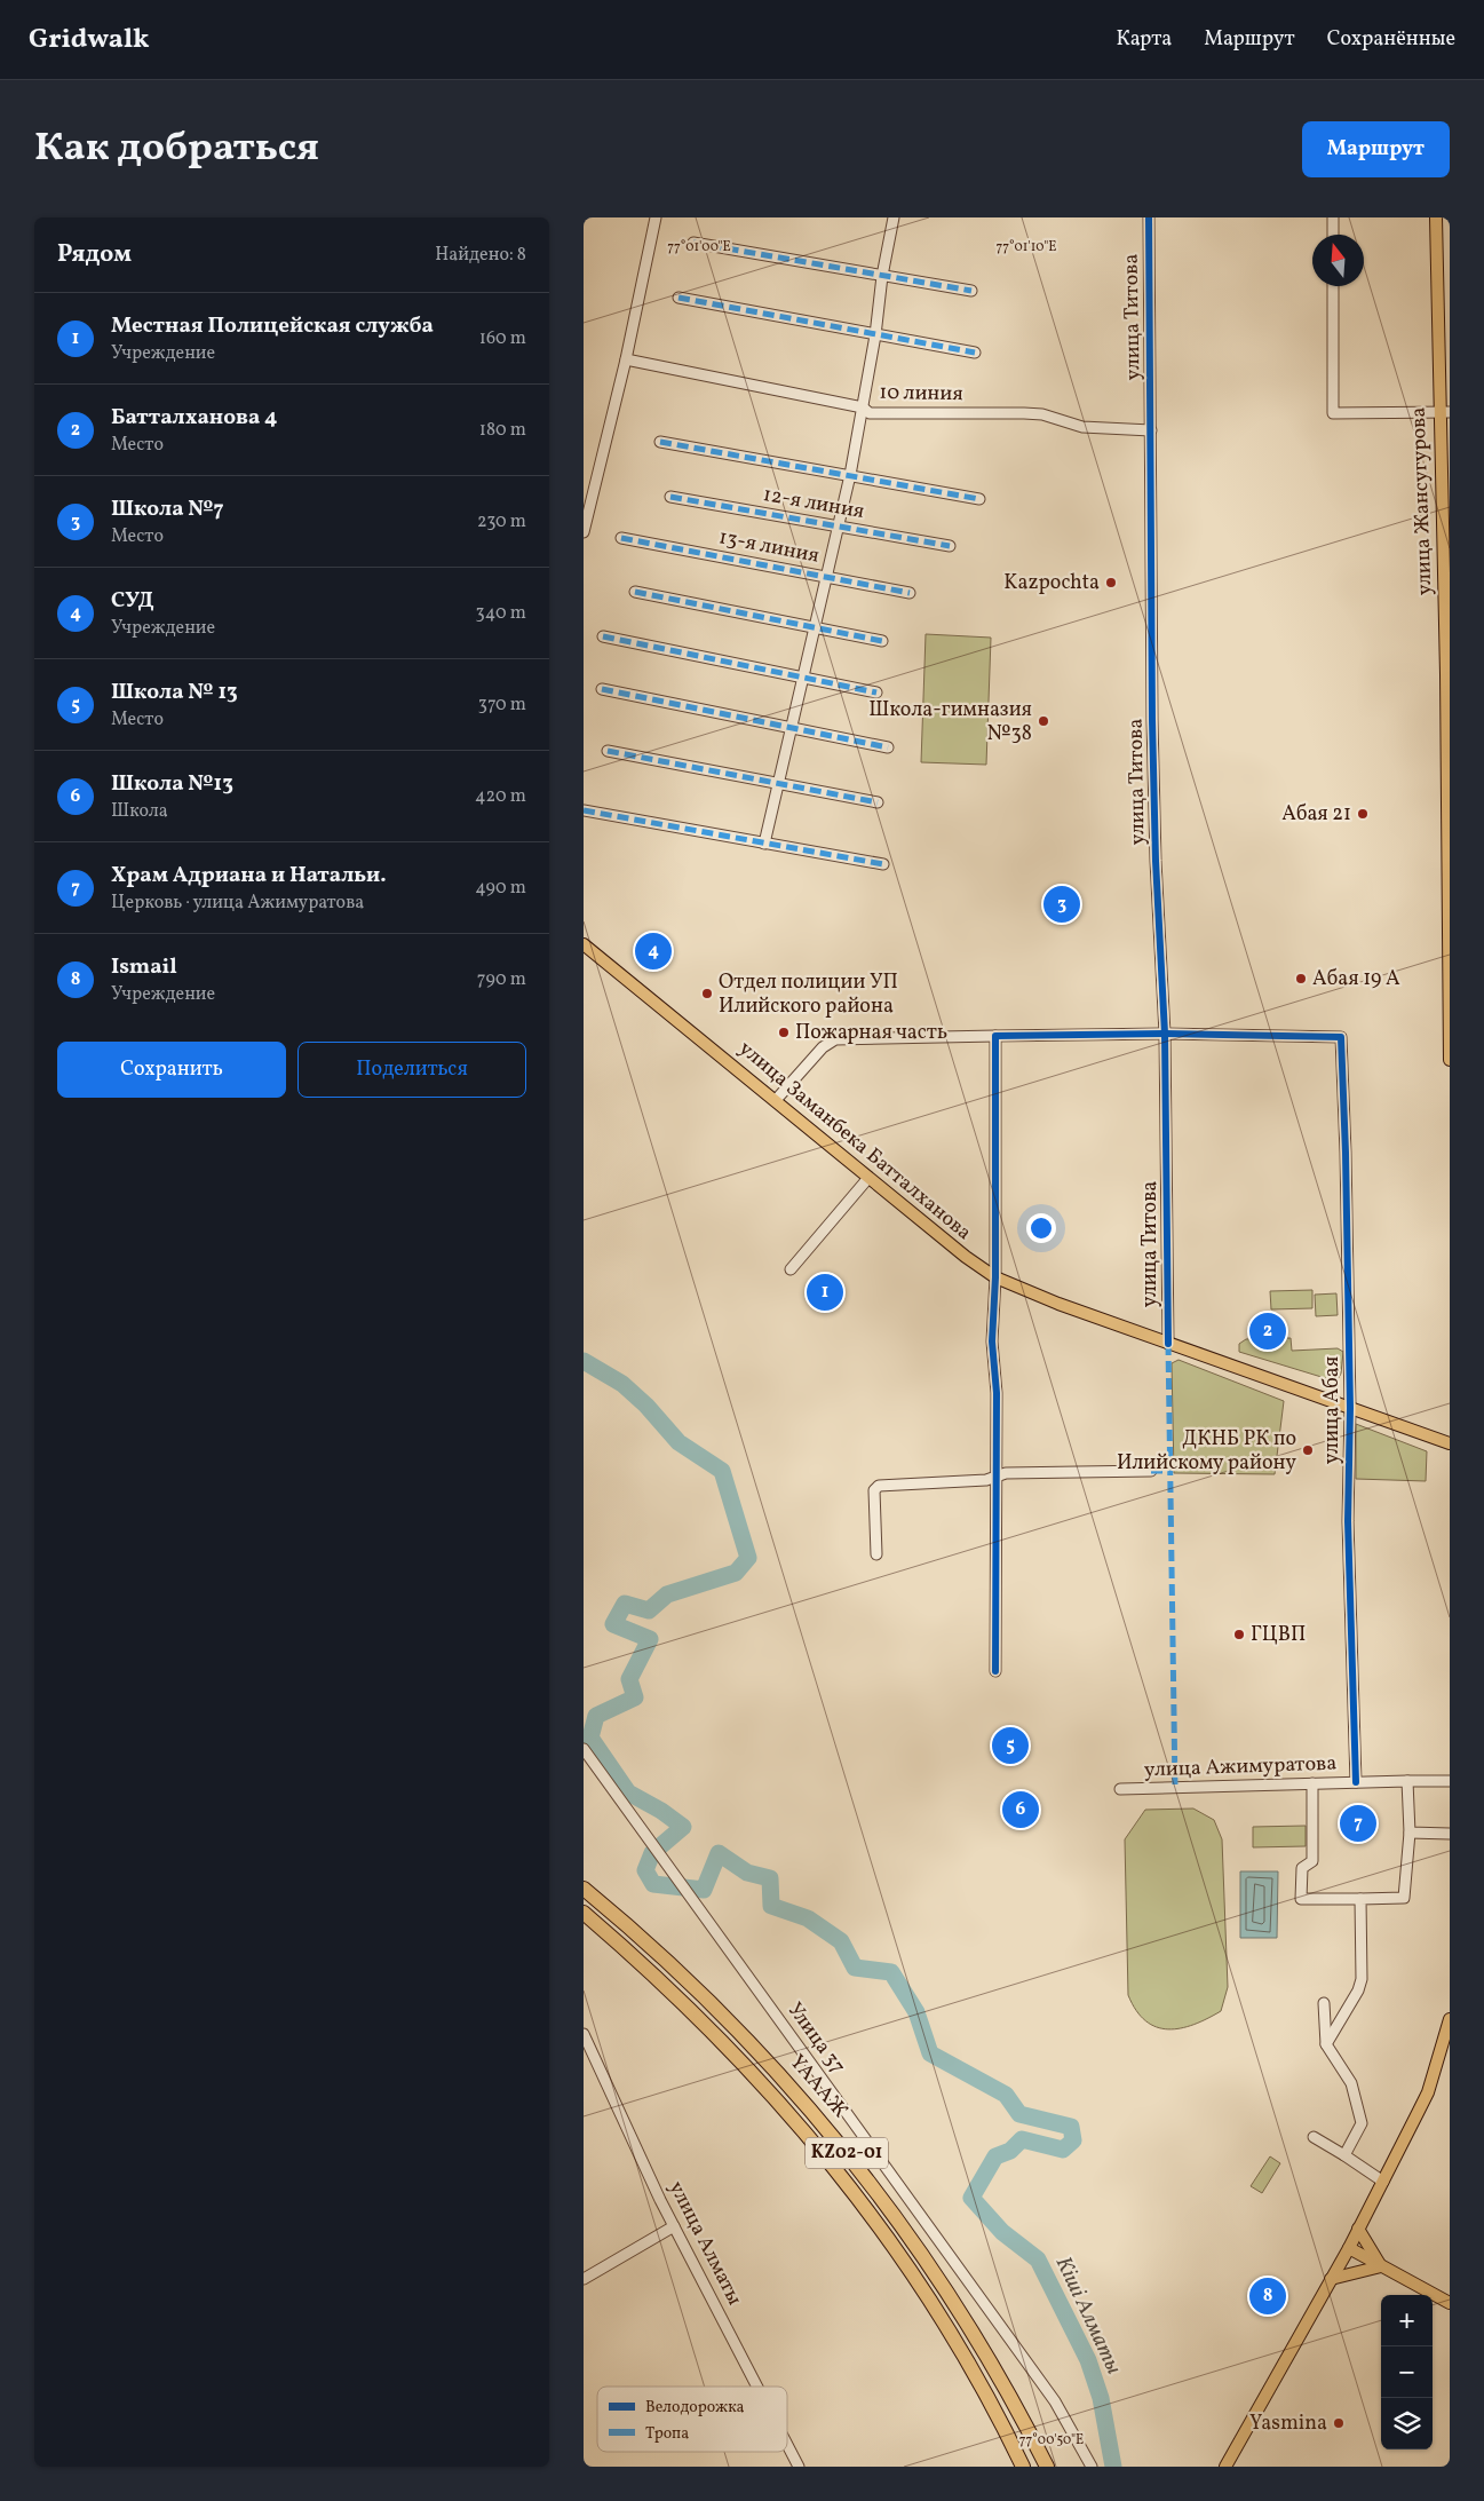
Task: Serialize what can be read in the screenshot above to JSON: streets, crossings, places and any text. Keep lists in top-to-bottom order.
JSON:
{
  "streets": {
    "highway": ["ҮАААЖ", "KZ02-01"],
    "main road": ["улица Жансугурова", "улица Заманбека Батталханова"],
    "street": [
      "улица Титова",
      "10 линия",
      "12-я линия",
      "13-я линия",
      "улица Абая",
      "улица Ажимуратова",
      "Улица 37",
      "улица Алматы"
    ]
  },
  "crossings": [
    ["улица Титова", "10 линия"],
    ["улица Титова", "улица Заманбека Батталханова"],
    ["улица Титова", "улица Абая"],
    ["улица Заманбека Батталханова", "улица Абая"],
    ["улица Абая", "улица Ажимуратова"]
  ],
  "water": ["Кіші Алматы"],
  "places": [
    "Kazpochta",
    "Школа-гимназия №38",
    "Абая 21",
    "Абая 19 А",
    "Отдел полиции УП Илийского района",
    "Пожарная часть",
    "ДКНБ РК по Илийскому району",
    "ГЦВП",
    "Yasmina"
  ],
  "legend": ["Велодорожка", "Тропа"],
  "north": "top",
  "page": {
    "header": "Gridwalk",
    "nav": ["Карта", "Маршрут", "Сохранённые"],
    "title": "Как добраться",
    "buttons": [
      "Маршрут",
      ["Сохранить", "Поделиться"]
    ],
    "heading": ["Рядом", "Найдено: 8"],
    "list": [
      {
        "mark": "1",
        "name": "Местная Полицейская служба",
        "note": "Учреждение",
        "value": "160 m"
      },
      {
        "mark": "2",
        "name": "Батталханова 4",
        "note": "Место",
        "value": "180 m"
      },
      {
        "mark": "3",
        "name": "Школа №7",
        "note": "Место",
        "value": "230 m"
      },
      {
        "mark": "4",
        "name": "СУД",
        "note": "Учреждение",
        "value": "340 m"
      },
      {
        "mark": "5",
        "name": "Школа № 13",
        "note": "Место",
        "value": "370 m"
      },
      {
        "mark": "6",
        "name": "Школа №13",
        "note": "Школа",
        "value": "420 m"
      },
      {
        "mark": "7",
        "name": "Храм Адриана и Натальи.",
        "note": "Церковь · улица Ажимуратова",
        "value": "490 m"
      },
      {
        "mark": "8",
        "name": "Ismail",
        "note": "Учреждение",
        "value": "790 m"
      }
    ],
    "pins": [
      "3",
      "4",
      "1",
      "2",
      "5",
      "6",
      "7",
      "8"
    ],
    "map_buttons": ["+", "−"]
  },
  "coordinates": ["77°01'00\"E", "77°01'10\"E", "77°00'50\"E"]
}
